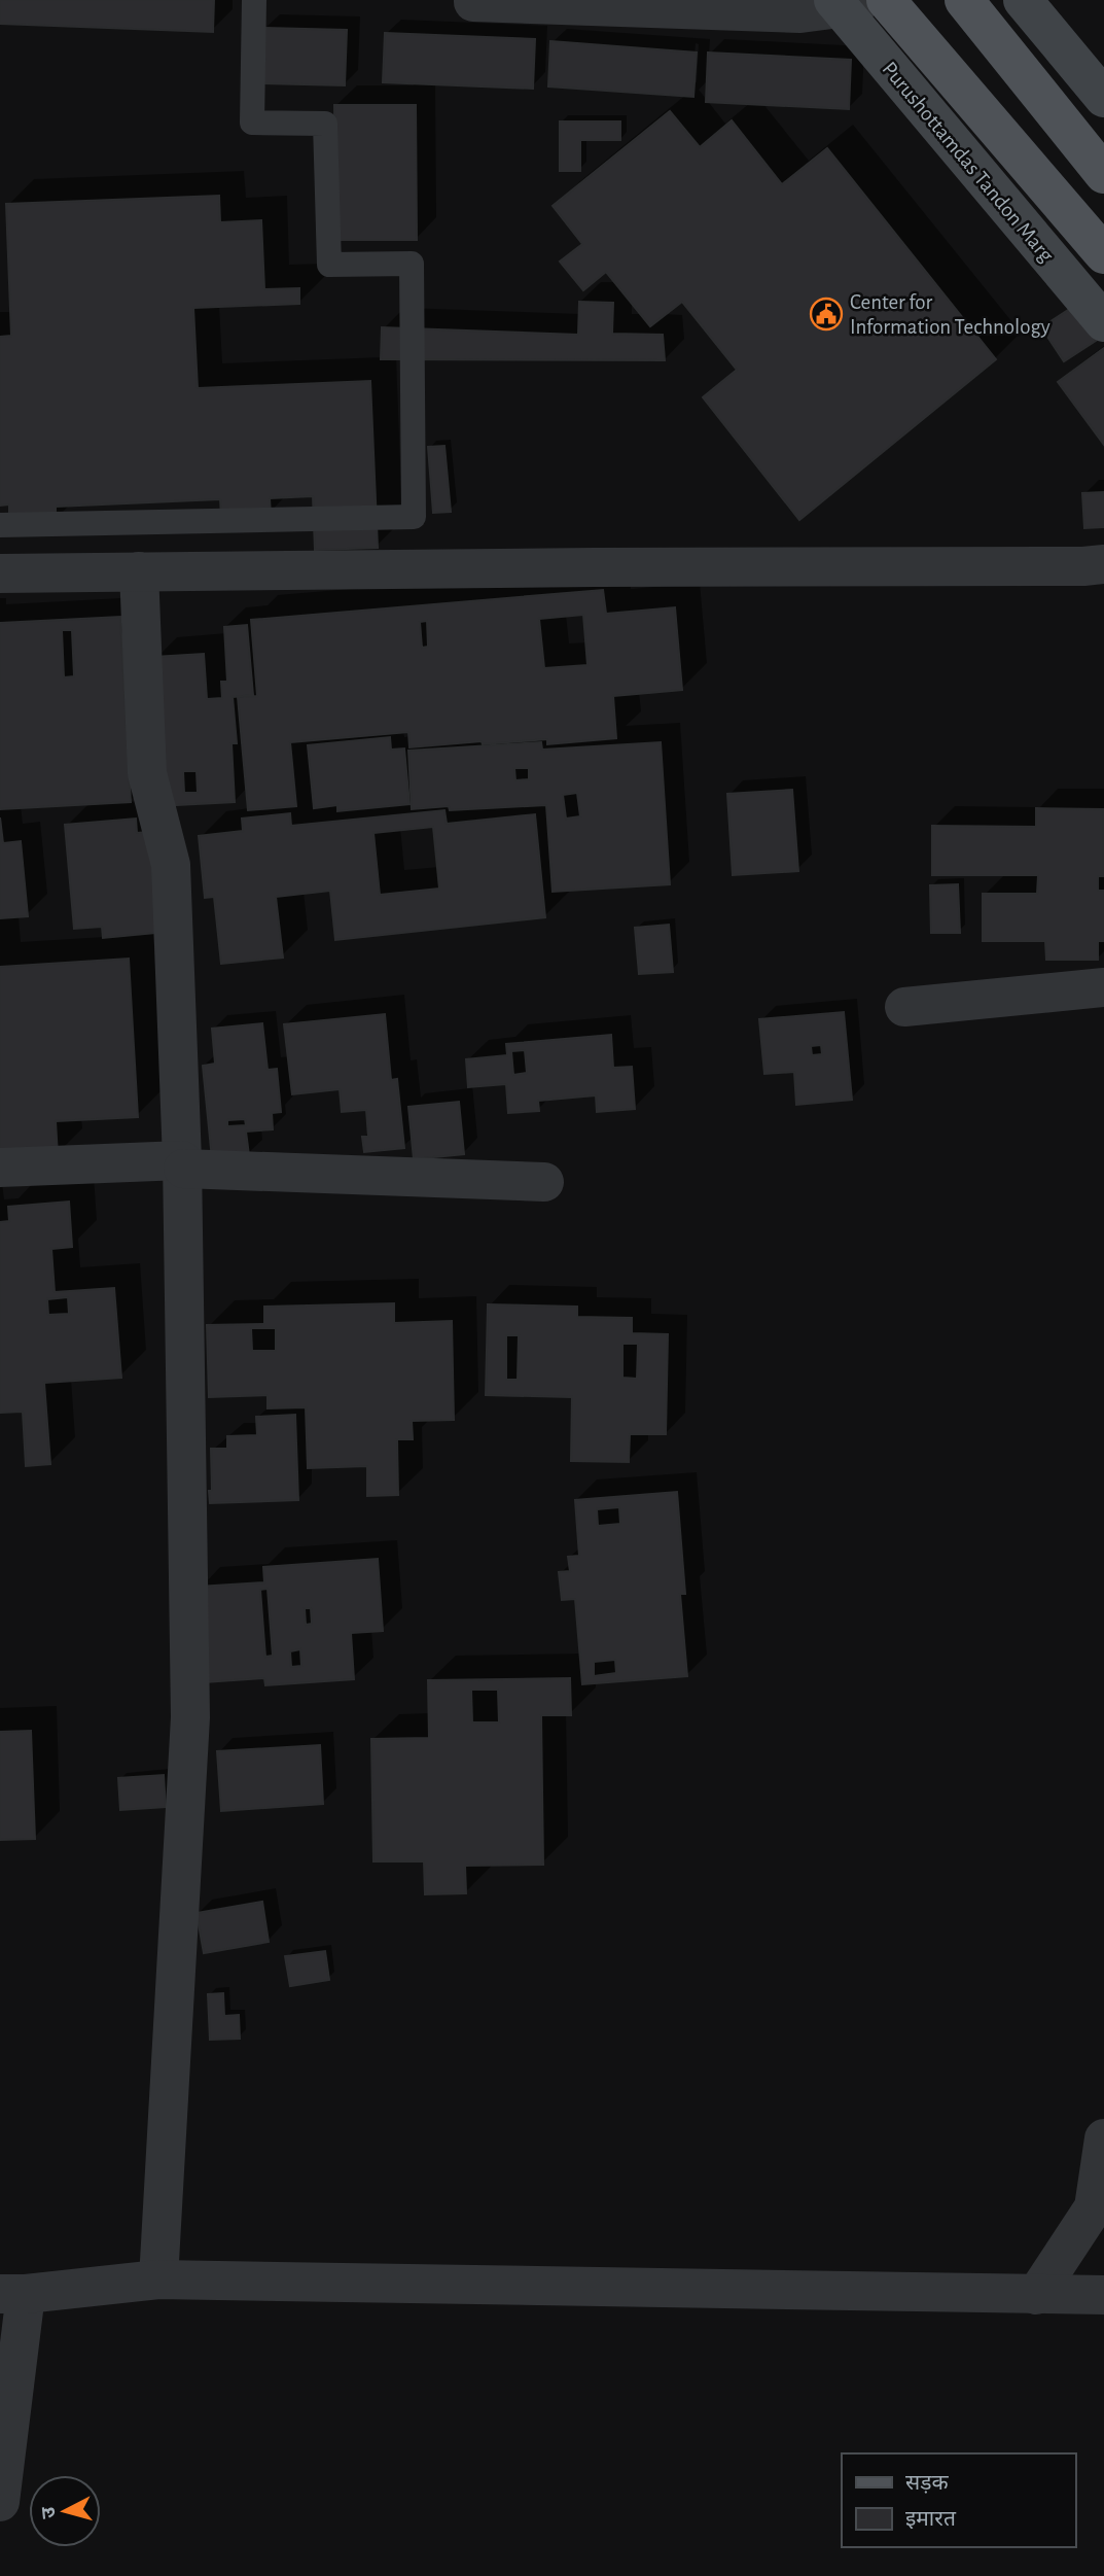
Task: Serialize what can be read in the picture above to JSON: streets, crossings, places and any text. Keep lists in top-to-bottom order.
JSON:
{
  "streets": {
    "main road": ["Purushottamdas Tandon Marg"]
  },
  "places": {
    "public building": ["Center for Information Technology"]
  },
  "legend": ["सड़क", "इमारत"],
  "north": "left"
}
